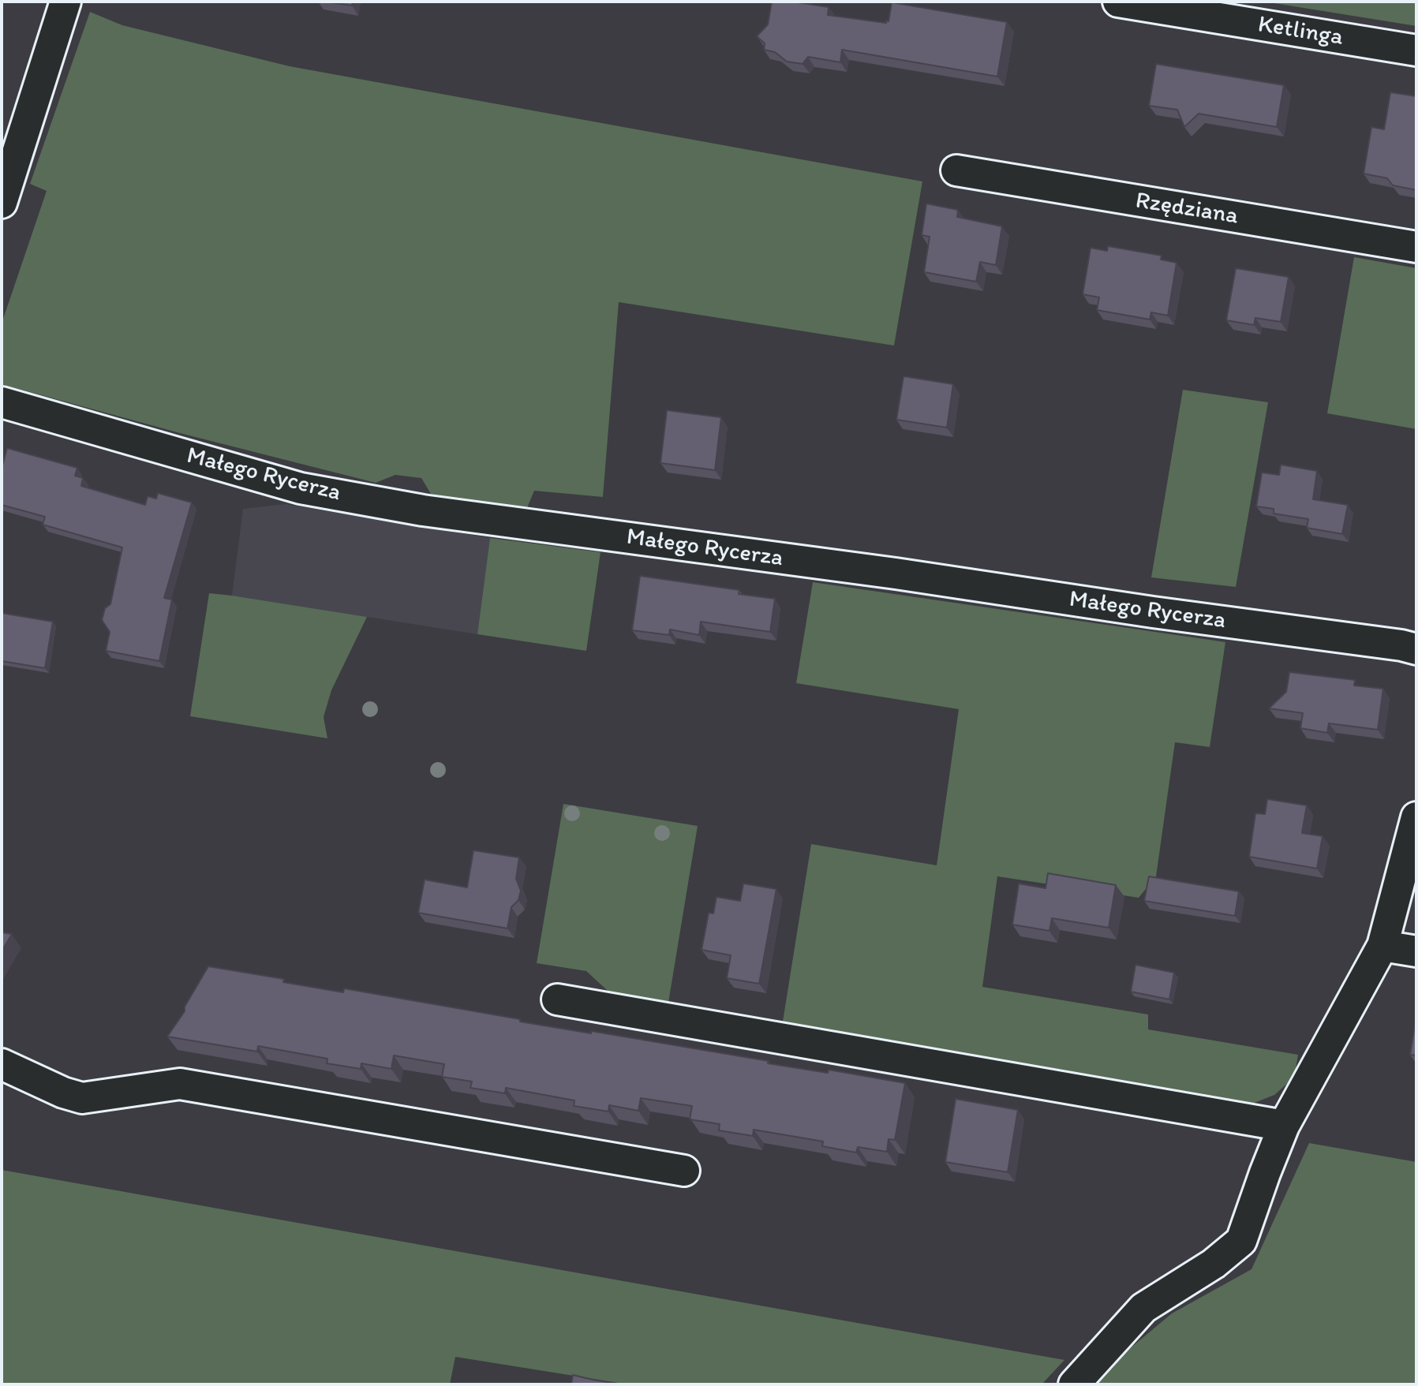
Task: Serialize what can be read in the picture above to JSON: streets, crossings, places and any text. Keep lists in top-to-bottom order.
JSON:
{
  "streets": {
    "street": ["Ketlinga", "Rzędziana", "Małego Rycerza"]
  }
}
